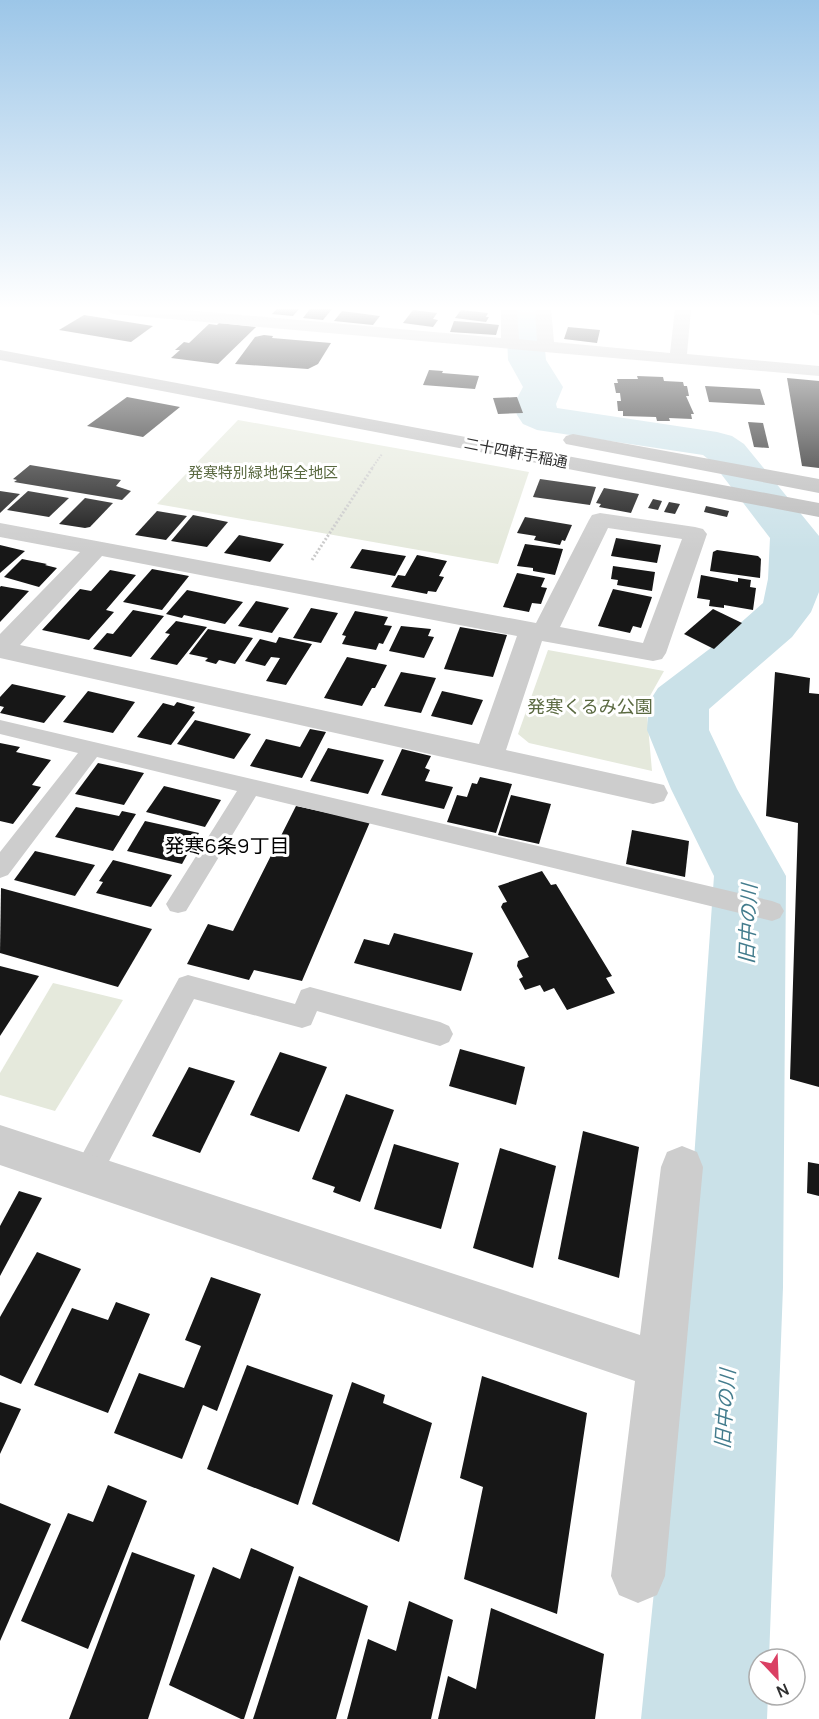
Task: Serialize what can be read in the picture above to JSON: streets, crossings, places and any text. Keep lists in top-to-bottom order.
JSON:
{
  "streets": {
    "street": ["二十四軒手稲通"]
  },
  "districts": ["発寒6条9丁目"],
  "water": ["旧中の川"],
  "parks": ["発寒特別緑地保全地区", "発寒くるみ公園"],
  "north": "bottom right"
}
